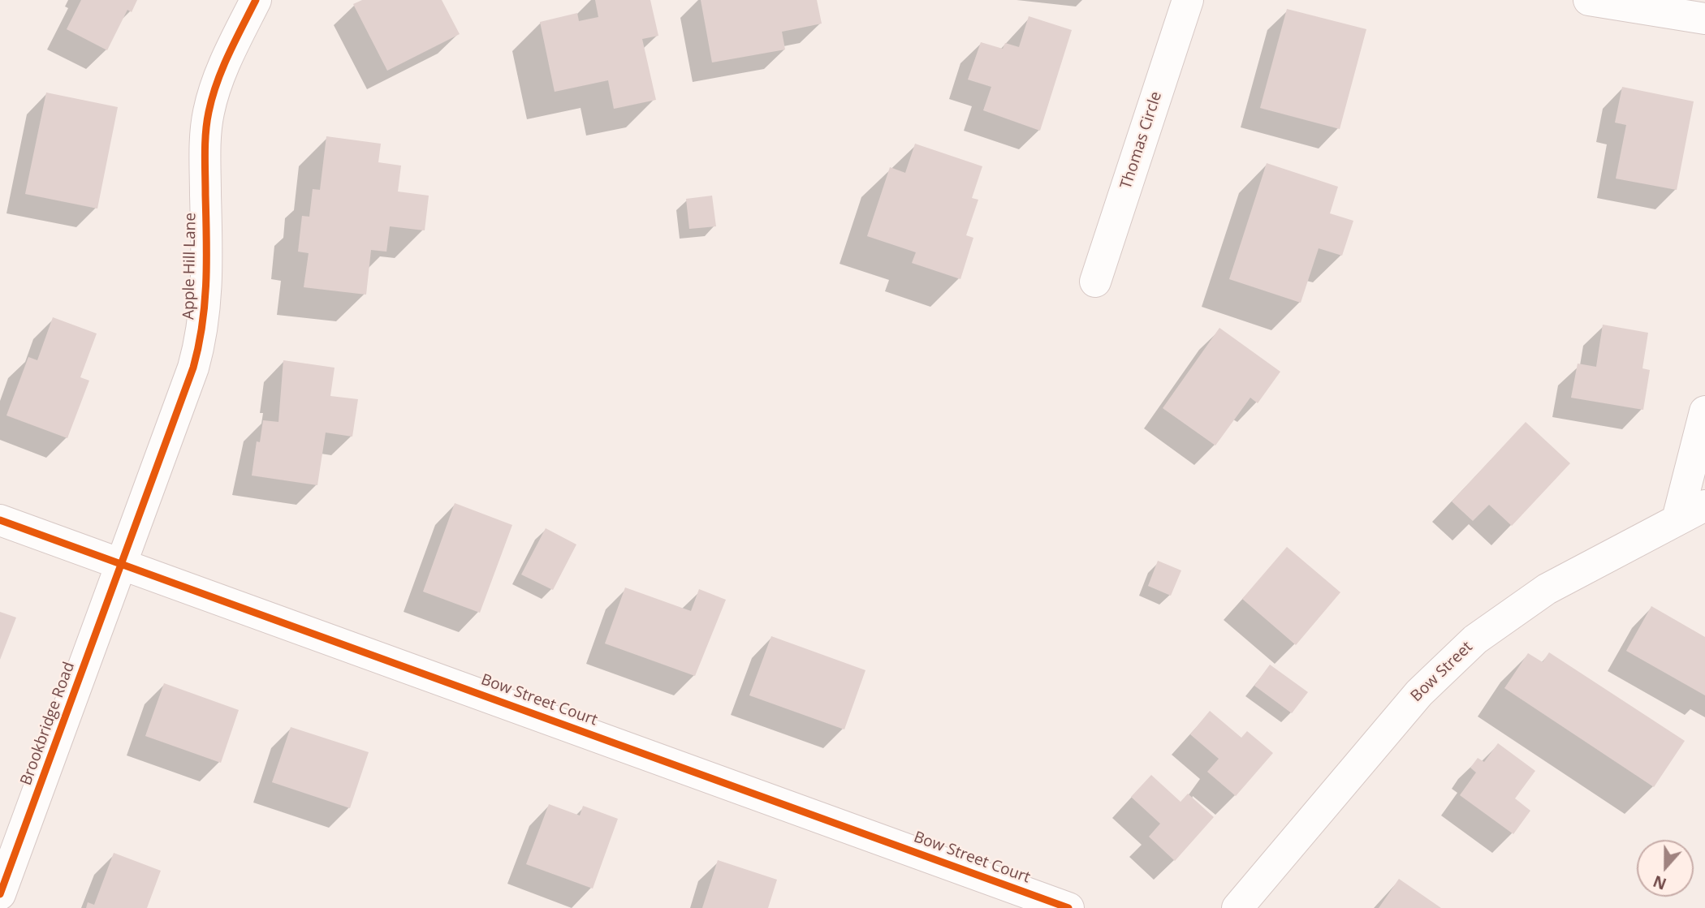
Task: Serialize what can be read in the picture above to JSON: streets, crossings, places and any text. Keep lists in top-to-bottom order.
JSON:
{
  "streets": {
    "street": [
      "Thomas Circle",
      "Apple Hill Lane",
      "Bow Street",
      "Bow Street Court",
      "Brookbridge Road"
    ]
  },
  "crossings": [
    ["Apple Hill Lane", "Bow Street Court"],
    ["Apple Hill Lane", "Brookbridge Road"],
    ["Bow Street Court", "Brookbridge Road"]
  ],
  "north": "bottom"
}
